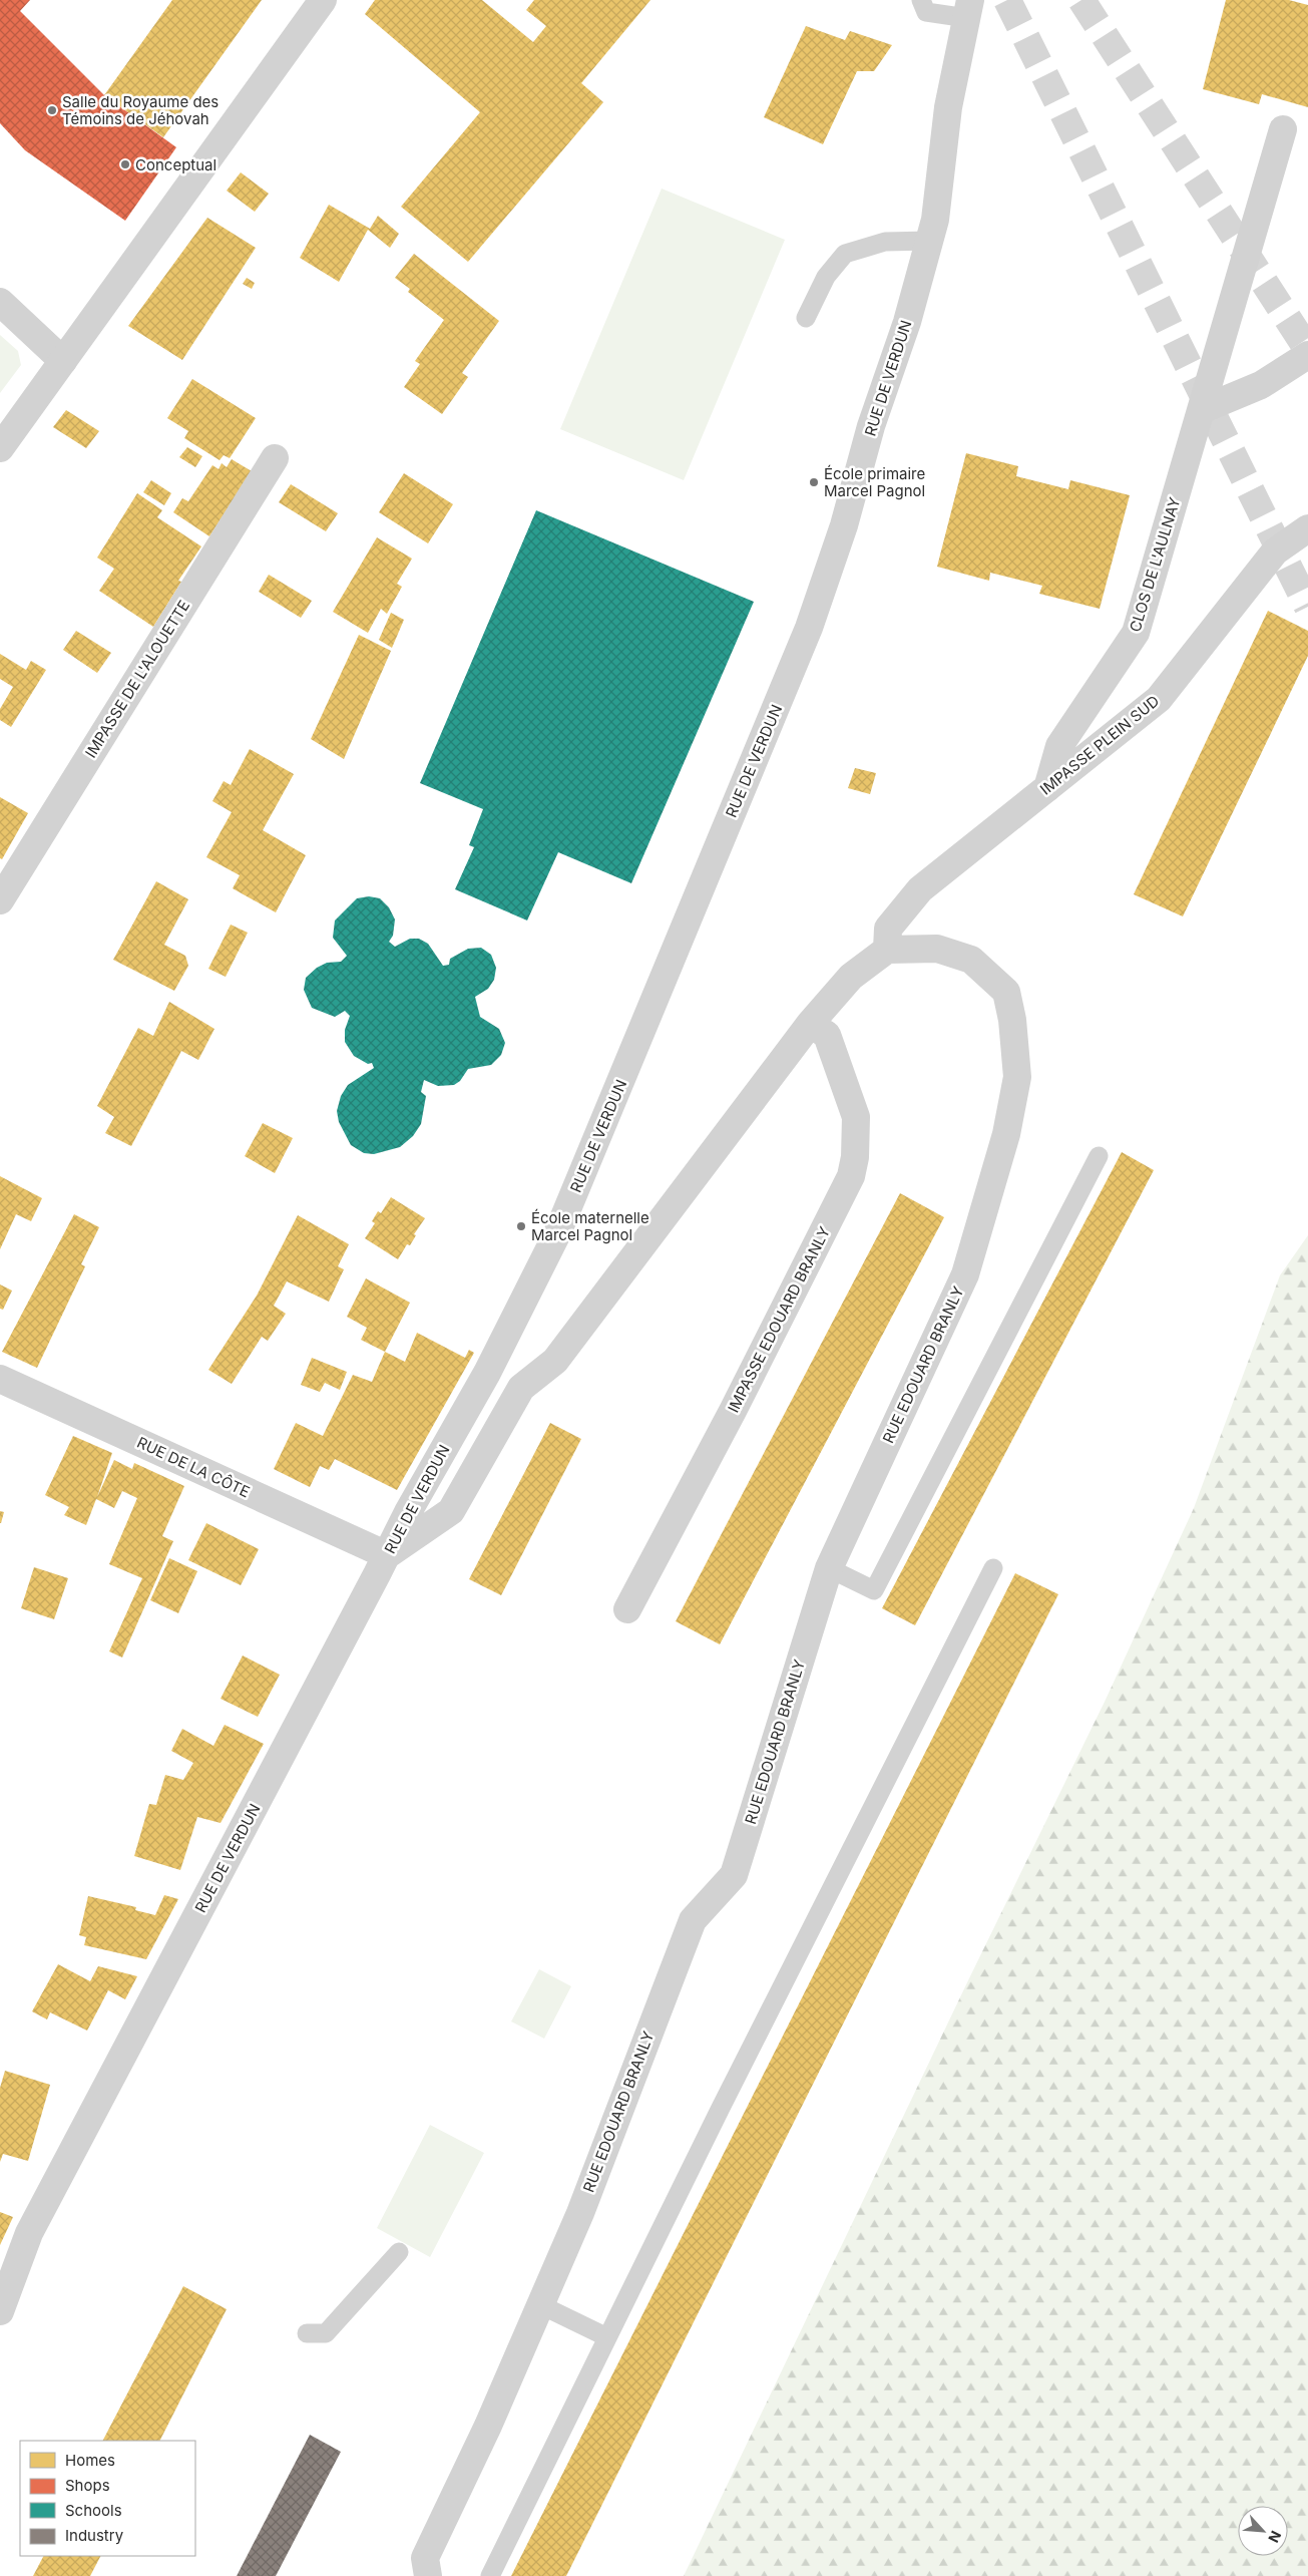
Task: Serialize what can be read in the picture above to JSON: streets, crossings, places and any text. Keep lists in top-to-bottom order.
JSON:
{
  "streets": {
    "street": [
      "RUE DE VERDUN",
      "CLOS DE L'AULNAY",
      "IMPASSE DE L'ALOUETTE",
      "IMPASSE PLEIN SUD",
      "IMPASSE EDOUARD BRANLY",
      "RUE EDOUARD BRANLY",
      "RUE DE LA CÔTE"
    ]
  },
  "crossings": [
    ["RUE DE VERDUN", "RUE DE LA CÔTE"],
    ["CLOS DE L'AULNAY", "IMPASSE PLEIN SUD"],
    ["IMPASSE PLEIN SUD", "RUE EDOUARD BRANLY"]
  ],
  "places": [
    "Salle du Royaume des Témoins de Jéhovah",
    "Conceptual",
    "École primaire Marcel Pagnol",
    "École maternelle Marcel Pagnol"
  ],
  "legend": [
    "Homes",
    "Shops",
    "Schools",
    "Industry"
  ],
  "north": "bottom right"
}
